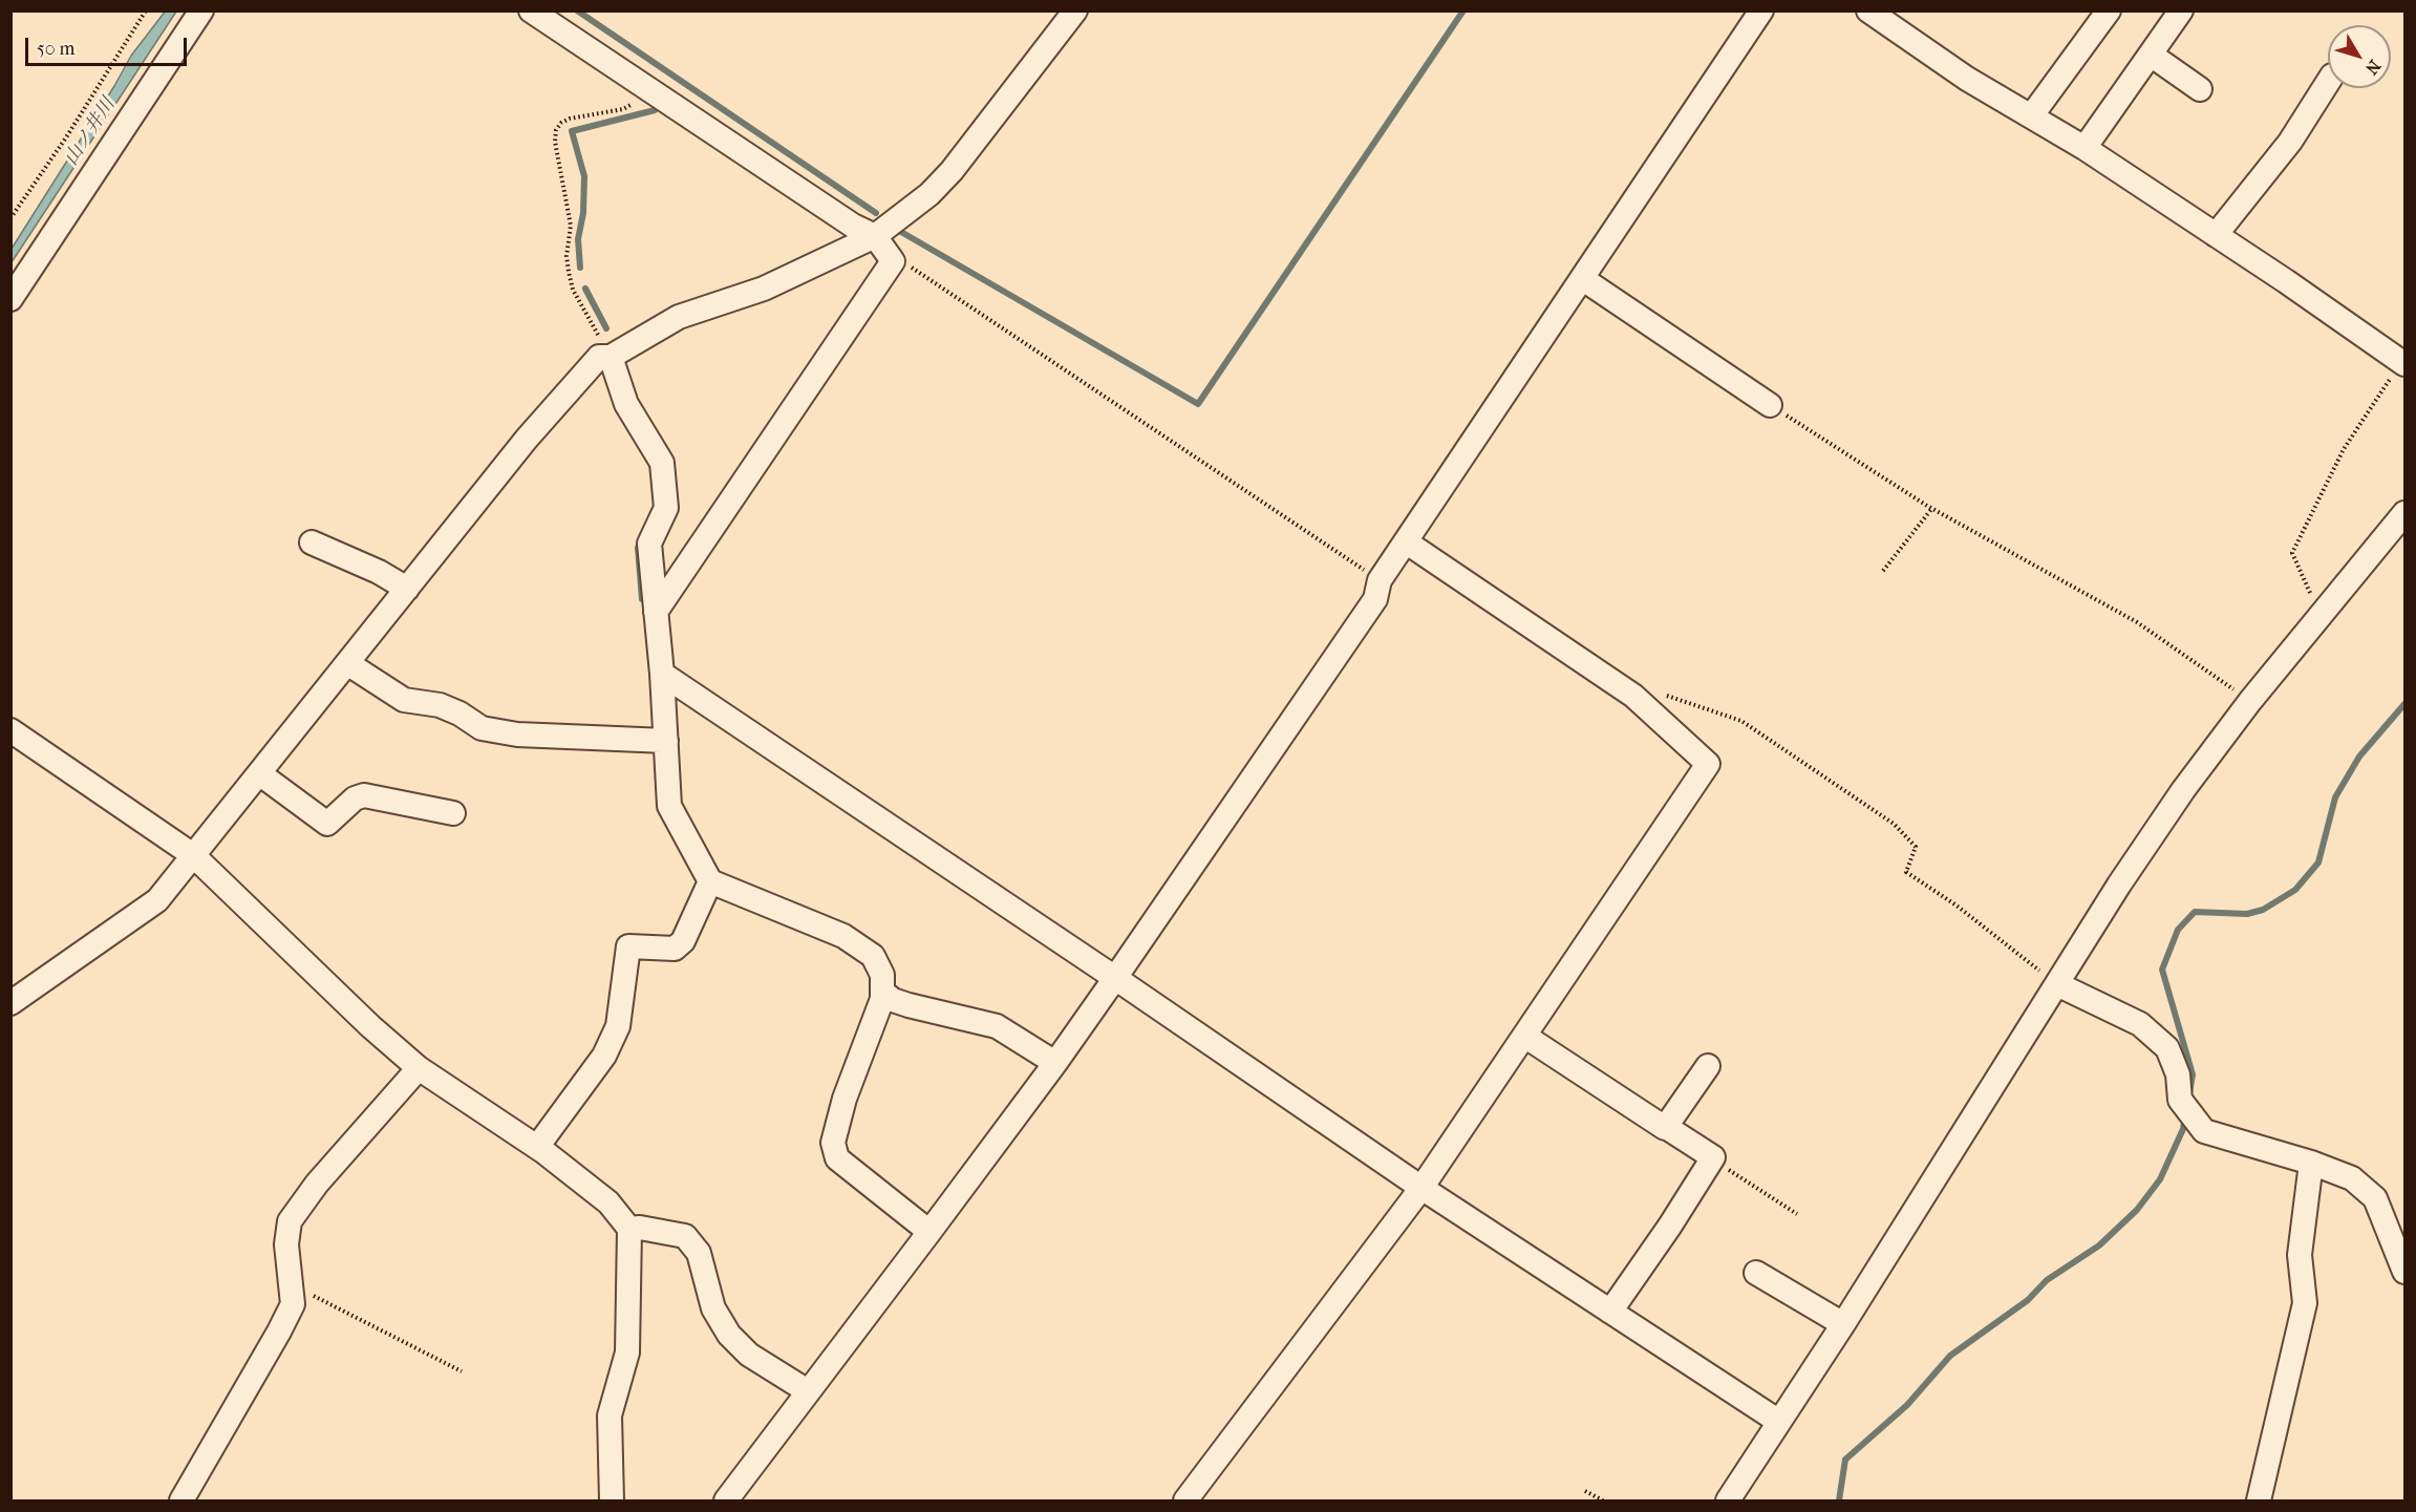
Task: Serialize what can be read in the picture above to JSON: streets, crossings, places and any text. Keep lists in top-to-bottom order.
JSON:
{
  "water": ["山ノ井川"],
  "scale_bar": "50 m",
  "north": "bottom right"
}
